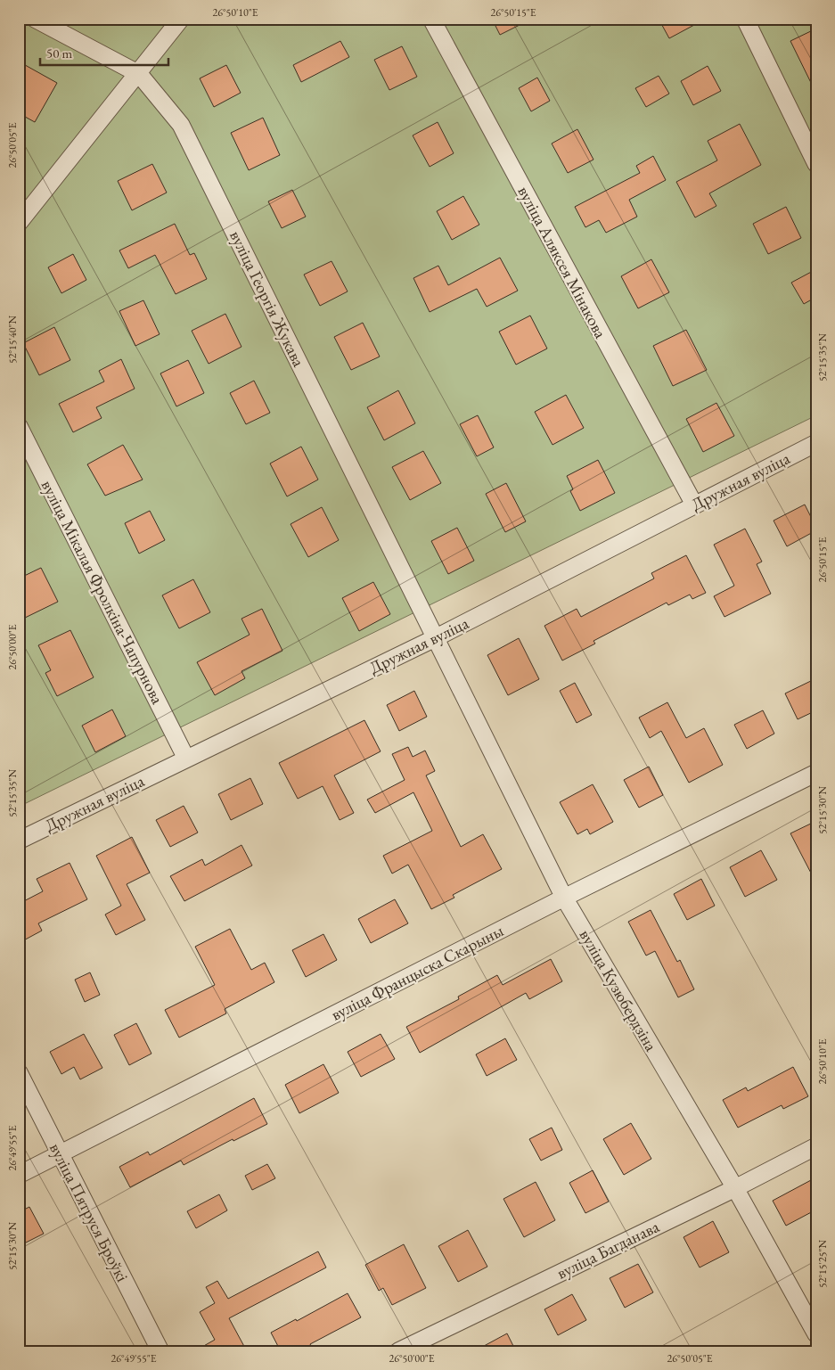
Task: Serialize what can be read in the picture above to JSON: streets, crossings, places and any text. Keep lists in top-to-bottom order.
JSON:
{
  "streets": {
    "street": [
      "вуліца Аляксея Мінакова",
      "вуліца Георгія Жукава",
      "Дружная вуліца",
      "вуліца Мікалая Фролкіна-Чапурнова",
      "вуліца Францыска Скарыны",
      "вуліца Кузюбердзіна",
      "вуліца Пятруся Броўкі",
      "вуліца Багданава"
    ]
  },
  "crossings": [
    ["вуліца Аляксея Мінакова", "Дружная вуліца"],
    ["вуліца Георгія Жукава", "Дружная вуліца"],
    ["вуліца Георгія Жукава", "вуліца Кузюбердзіна"],
    ["Дружная вуліца", "вуліца Мікалая Фролкіна-Чапурнова"],
    ["Дружная вуліца", "вуліца Кузюбердзіна"],
    ["вуліца Францыска Скарыны", "вуліца Кузюбердзіна"],
    ["вуліца Францыска Скарыны", "вуліца Пятруся Броўкі"],
    ["вуліца Кузюбердзіна", "вуліца Багданава"]
  ],
  "scale_bar": "50 m",
  "coordinates": [
    "26°50'10\"E",
    "26°50'15\"E",
    "26°50'05\"E",
    "52°15'40\"N",
    "52°15'35\"N",
    "26°50'00\"E",
    "52°15'30\"N",
    "26°49'55\"E",
    "52°15'25\"N"
  ]
}
